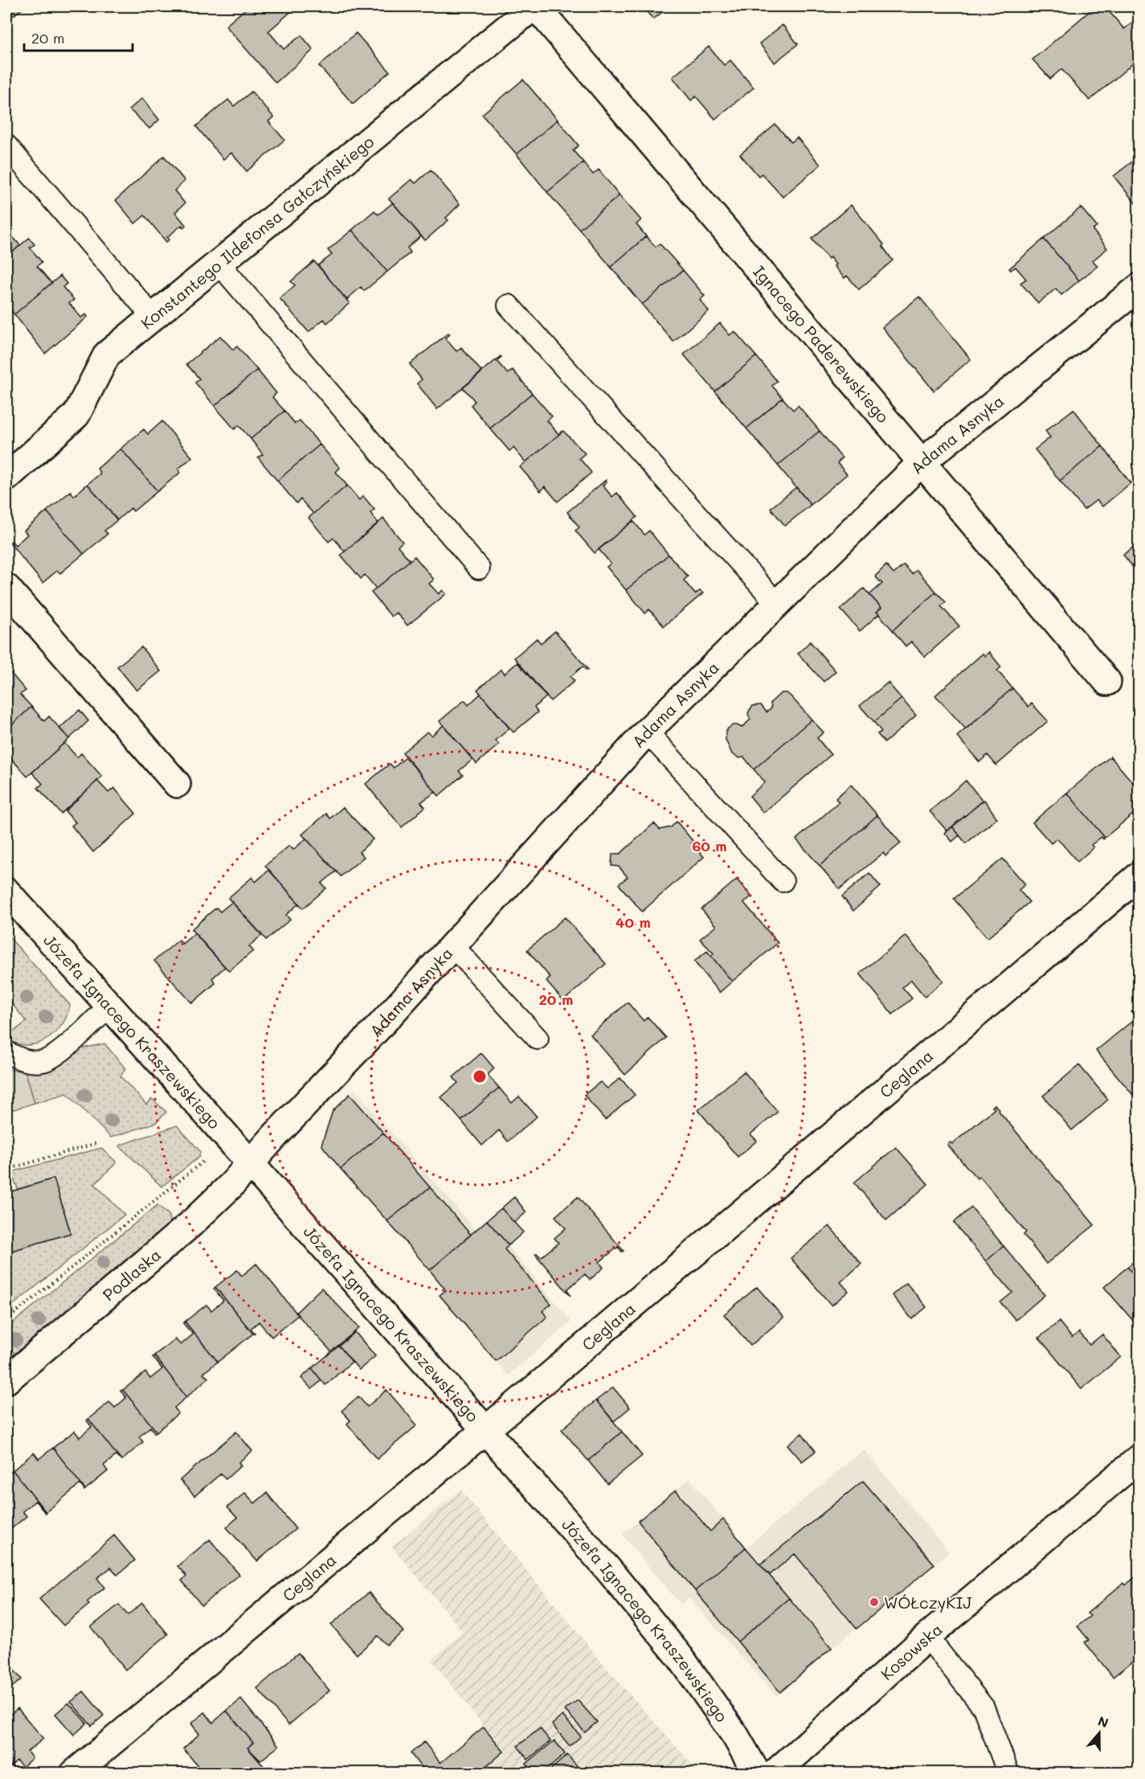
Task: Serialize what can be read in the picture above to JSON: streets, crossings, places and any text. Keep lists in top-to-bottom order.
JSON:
{
  "streets": {
    "street": [
      "Konstantego Ildefonsa Gałczyńskiego",
      "Ignacego Paderewskiego",
      "Adama Asnyka",
      "Józefa Ignacego Kraszewskiego",
      "Ceglana",
      "Podlaska",
      "Kosowska"
    ]
  },
  "crossings": [
    ["Konstantego Ildefonsa Gałczyńskiego", "Ignacego Paderewskiego"],
    ["Ignacego Paderewskiego", "Adama Asnyka"],
    ["Adama Asnyka", "Józefa Ignacego Kraszewskiego"],
    ["Adama Asnyka", "Podlaska"],
    ["Józefa Ignacego Kraszewskiego", "Ceglana"],
    ["Józefa Ignacego Kraszewskiego", "Podlaska"]
  ],
  "places": ["WÓŁczyKIJ"],
  "scale_bar": "20 m",
  "north": "top",
  "rings": ["60 m", "40 m", "20 m"]
}
